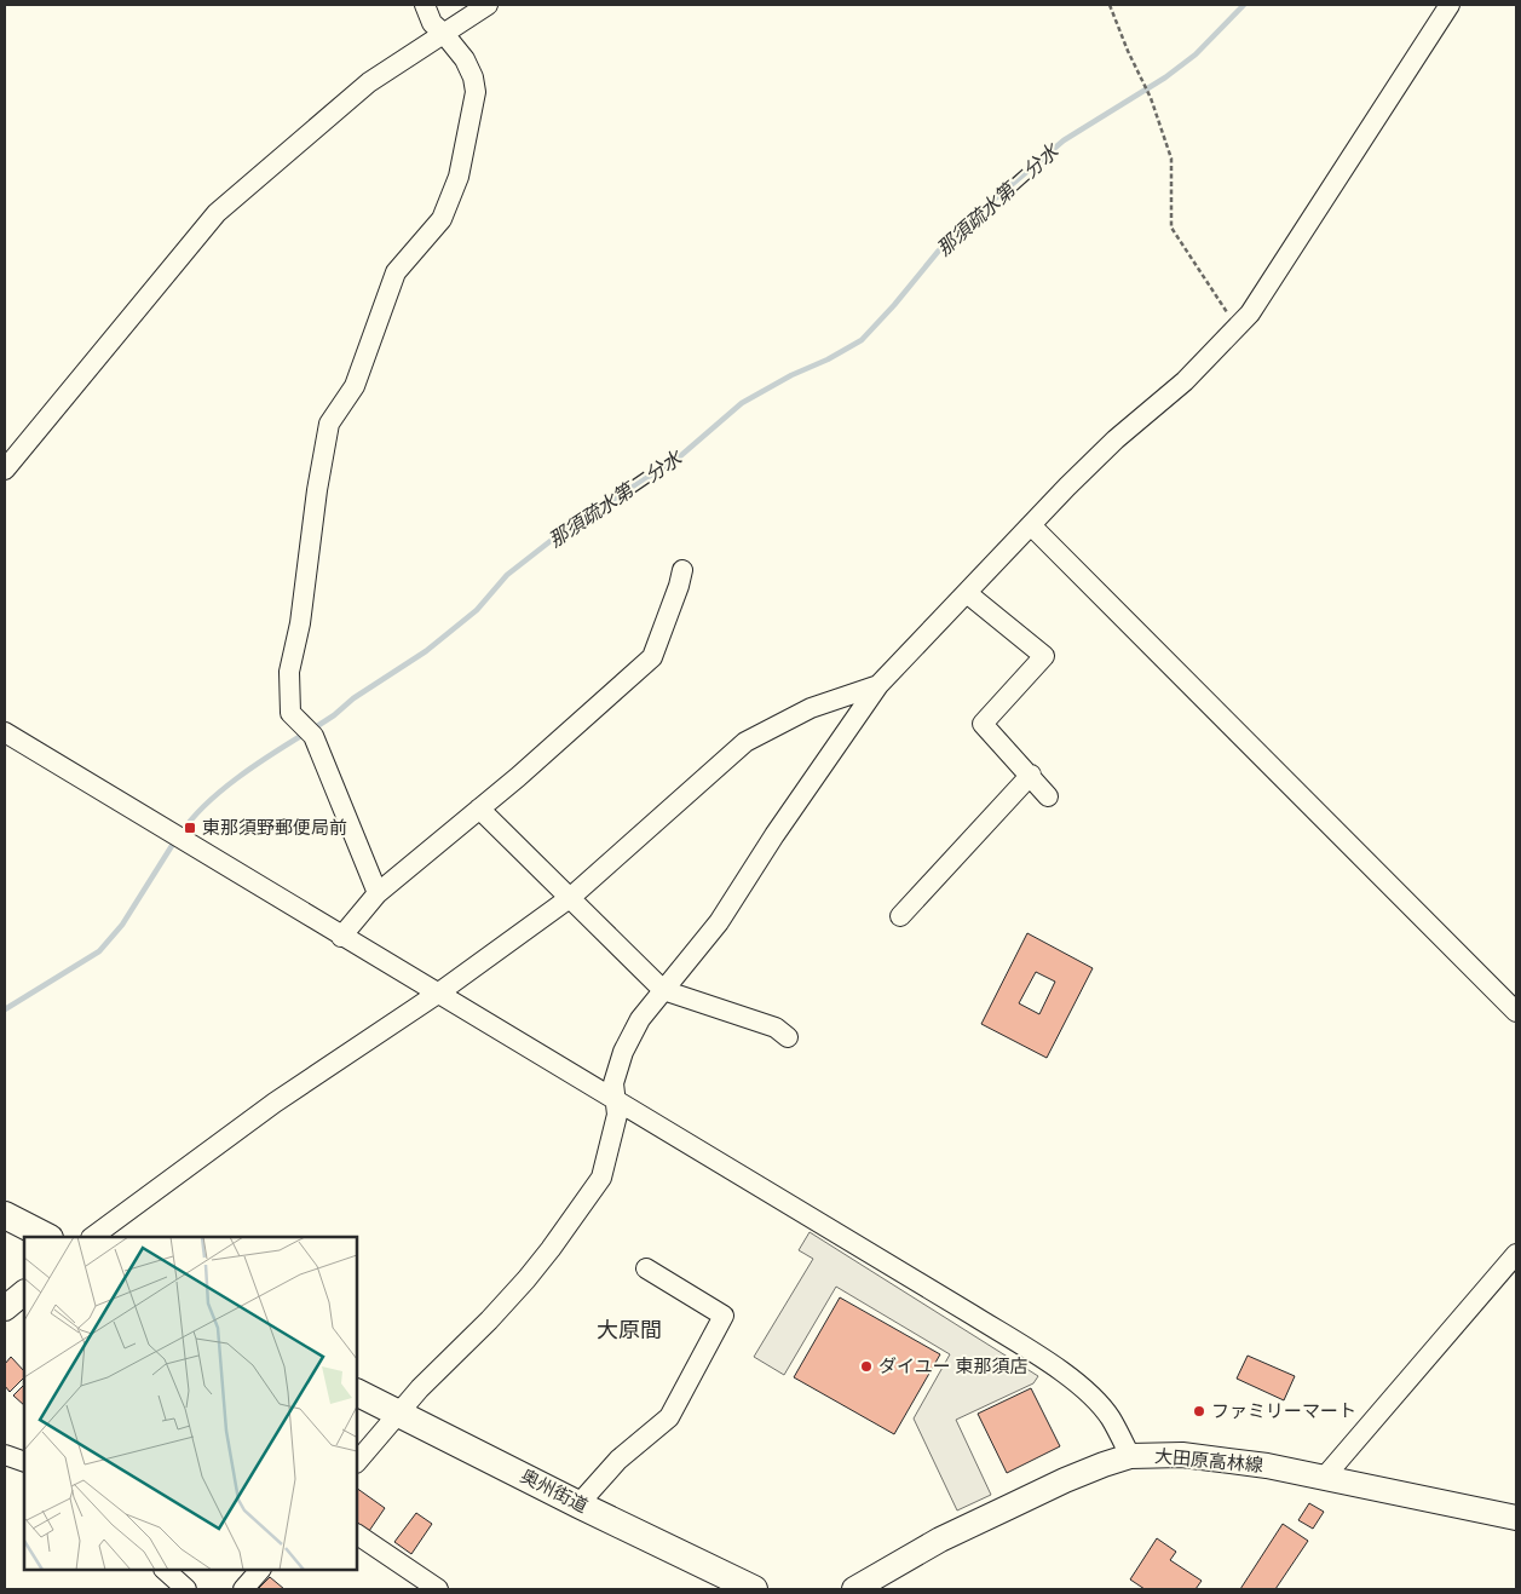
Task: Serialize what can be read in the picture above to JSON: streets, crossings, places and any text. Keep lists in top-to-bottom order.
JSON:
{
  "streets": {
    "highway": ["奥州街道"],
    "main road": ["大田原高林線"]
  },
  "districts": ["大原間"],
  "water": ["那須疏水第二分水"],
  "places": {
    "transit": ["東那須野郵便局前"],
    "other": ["ダイユー 東那須店", "ファミリーマート"]
  }
}
